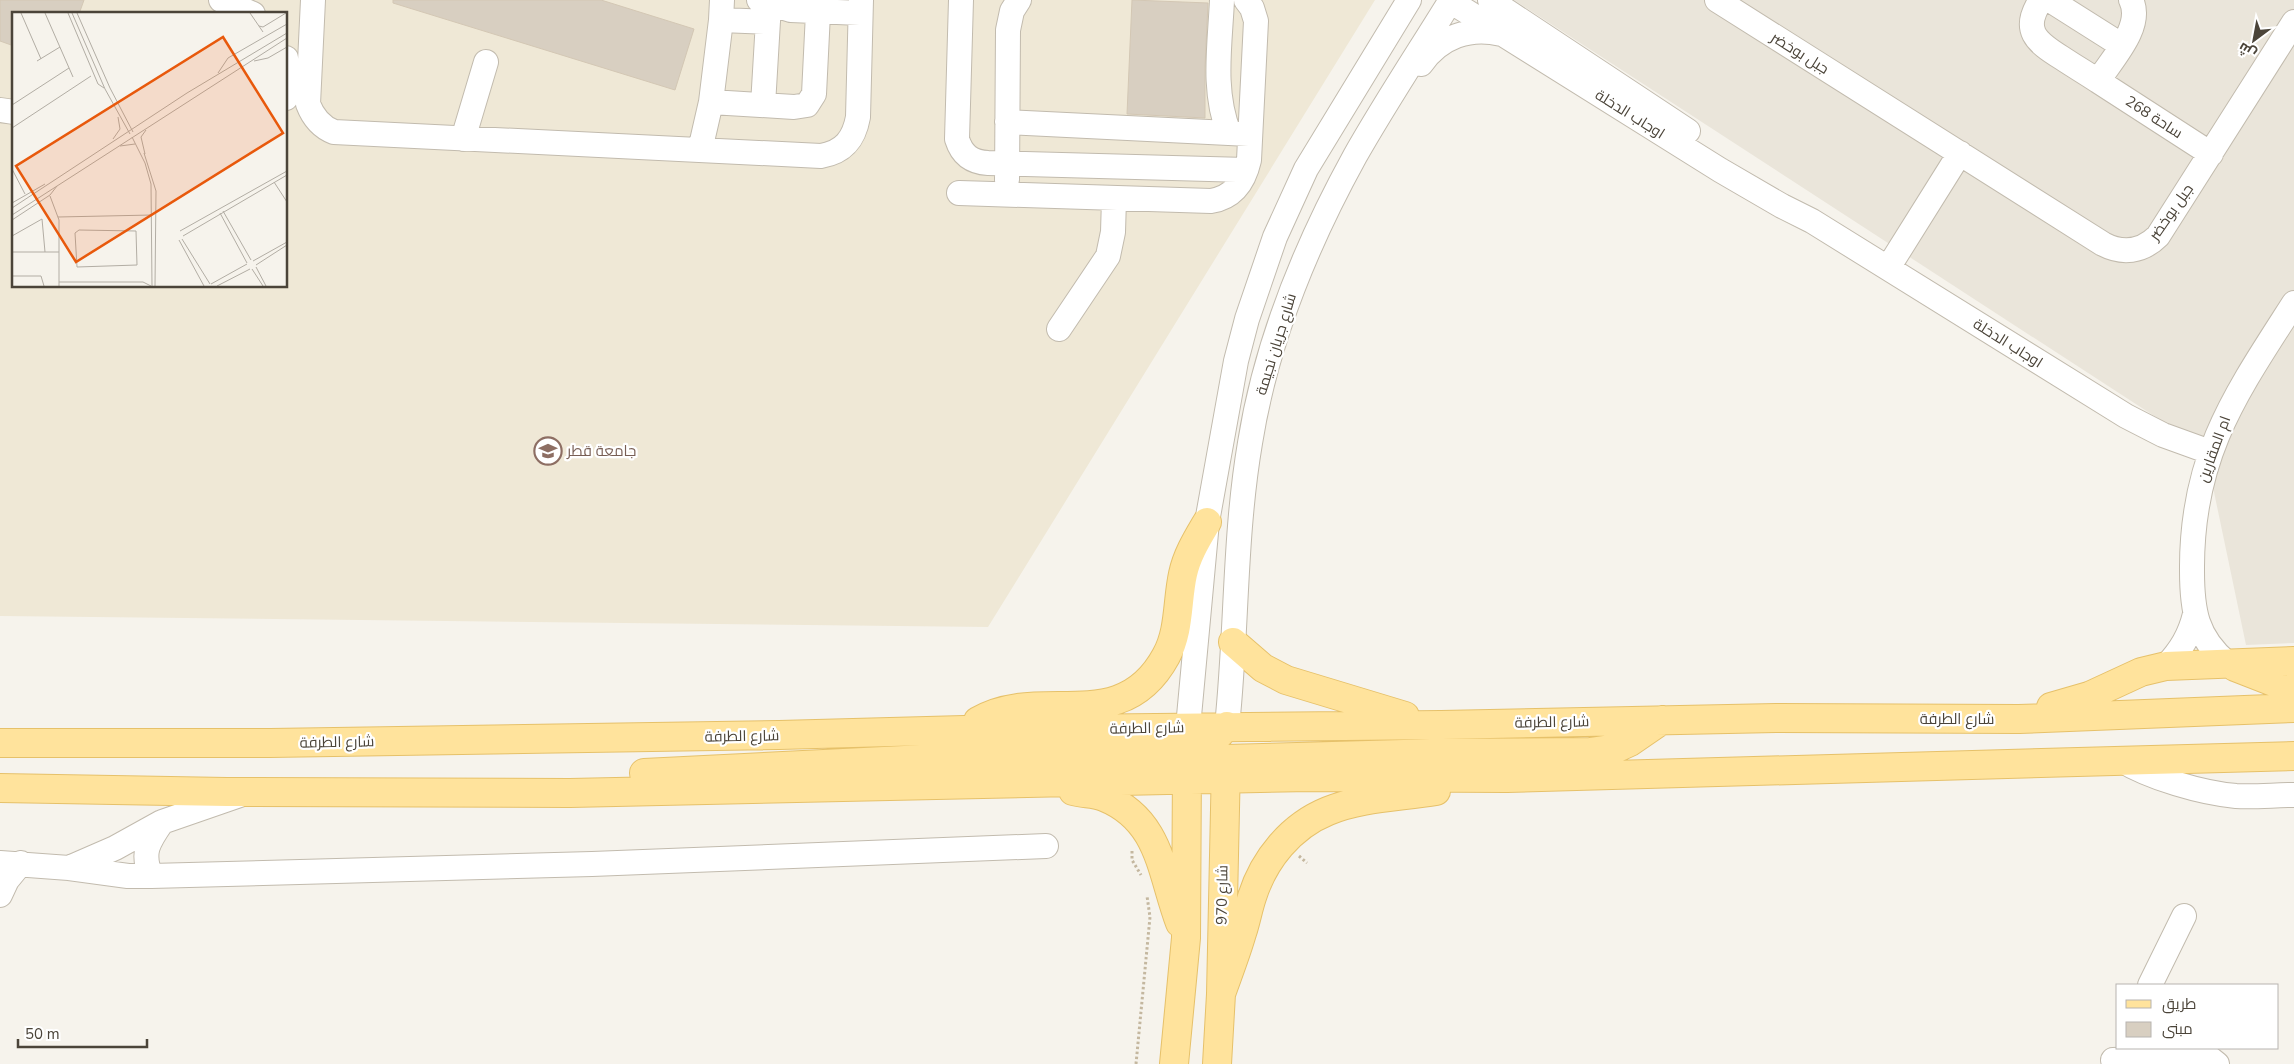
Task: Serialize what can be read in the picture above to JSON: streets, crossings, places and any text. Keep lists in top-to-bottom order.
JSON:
{
  "streets": {
    "main road": ["شارع الطرفة", "شارع 970"],
    "street": [
      "جبل بوخضر",
      "اوجاب الدخلة",
      "ساحة 268",
      "شارع جريان نجيمة",
      "ام المقارين"
    ]
  },
  "crossings": [
    ["جبل بوخضر", "ساحة 268"],
    ["اوجاب الدخلة", "شارع جريان نجيمة"],
    ["اوجاب الدخلة", "ام المقارين"],
    ["شارع جريان نجيمة", "شارع الطرفة"],
    ["شارع جريان نجيمة", "شارع 970"],
    ["شارع الطرفة", "شارع 970"]
  ],
  "places": {
    "school or university": ["جامعة قطر"]
  },
  "legend": ["طريق", "مبنى"],
  "scale_bar": "50 m",
  "north": "bottom left"
}
